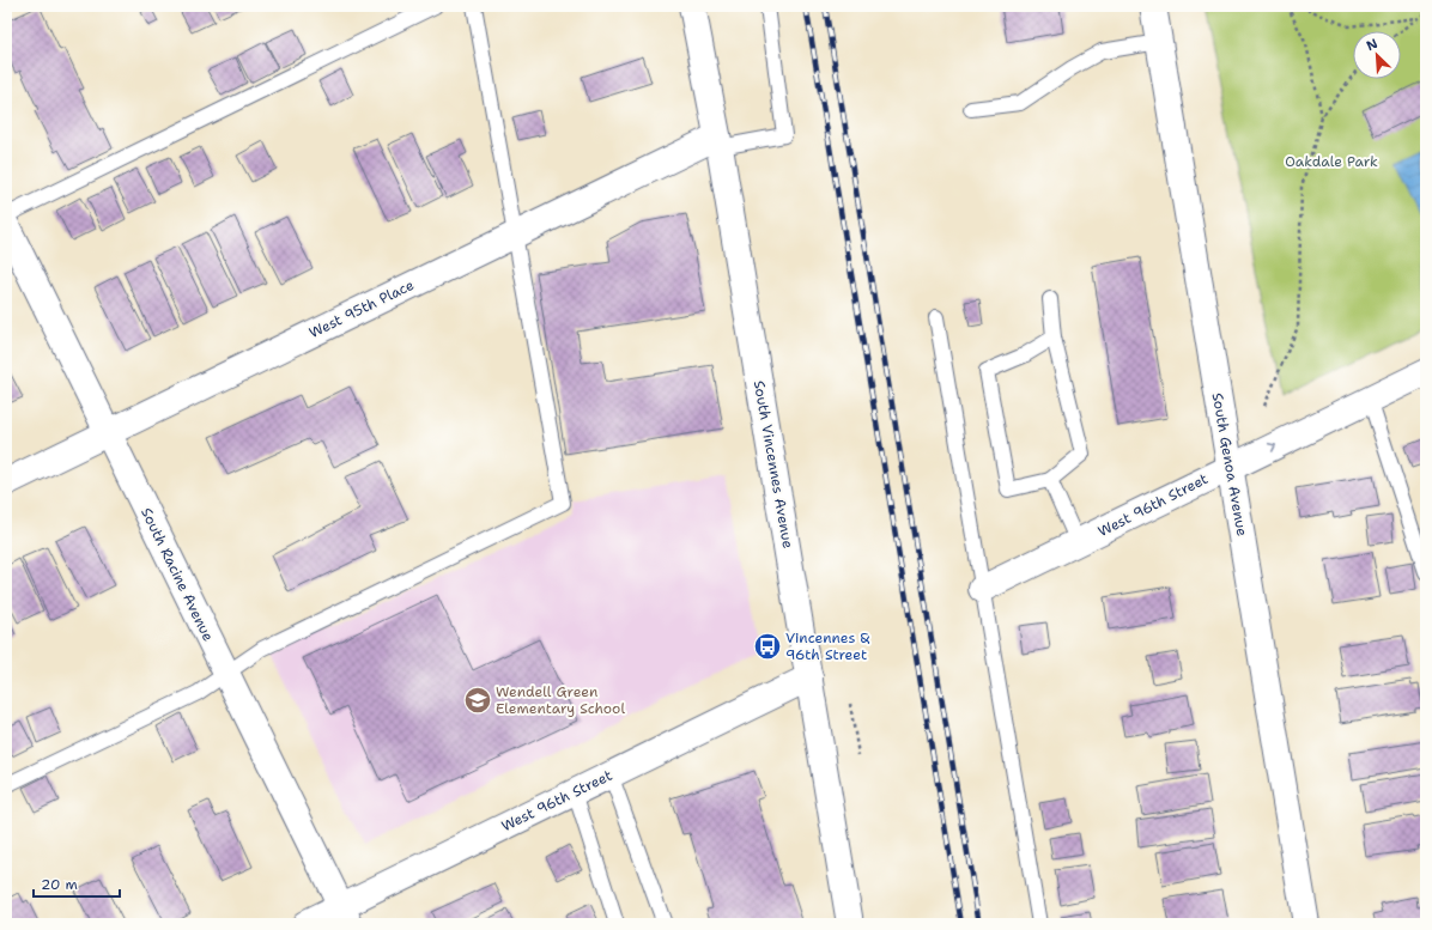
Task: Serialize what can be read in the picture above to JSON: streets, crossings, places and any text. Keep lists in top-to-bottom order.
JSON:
{
  "streets": {
    "street": [
      "West 95th Place",
      "South Vincennes Avenue",
      "South Genoa Avenue",
      "West 96th Street",
      "South Racine Avenue"
    ]
  },
  "crossings": [
    ["West 95th Place", "South Vincennes Avenue"],
    ["West 95th Place", "South Racine Avenue"],
    ["South Vincennes Avenue", "West 96th Street"],
    ["South Genoa Avenue", "West 96th Street"],
    ["West 96th Street", "South Racine Avenue"]
  ],
  "parks": ["Oakdale Park"],
  "places": {
    "bus stop": ["Vincennes & 96th Street"],
    "school or university": ["Wendell Green Elementary School"]
  },
  "scale_bar": "20 m",
  "north": "top left"
}
